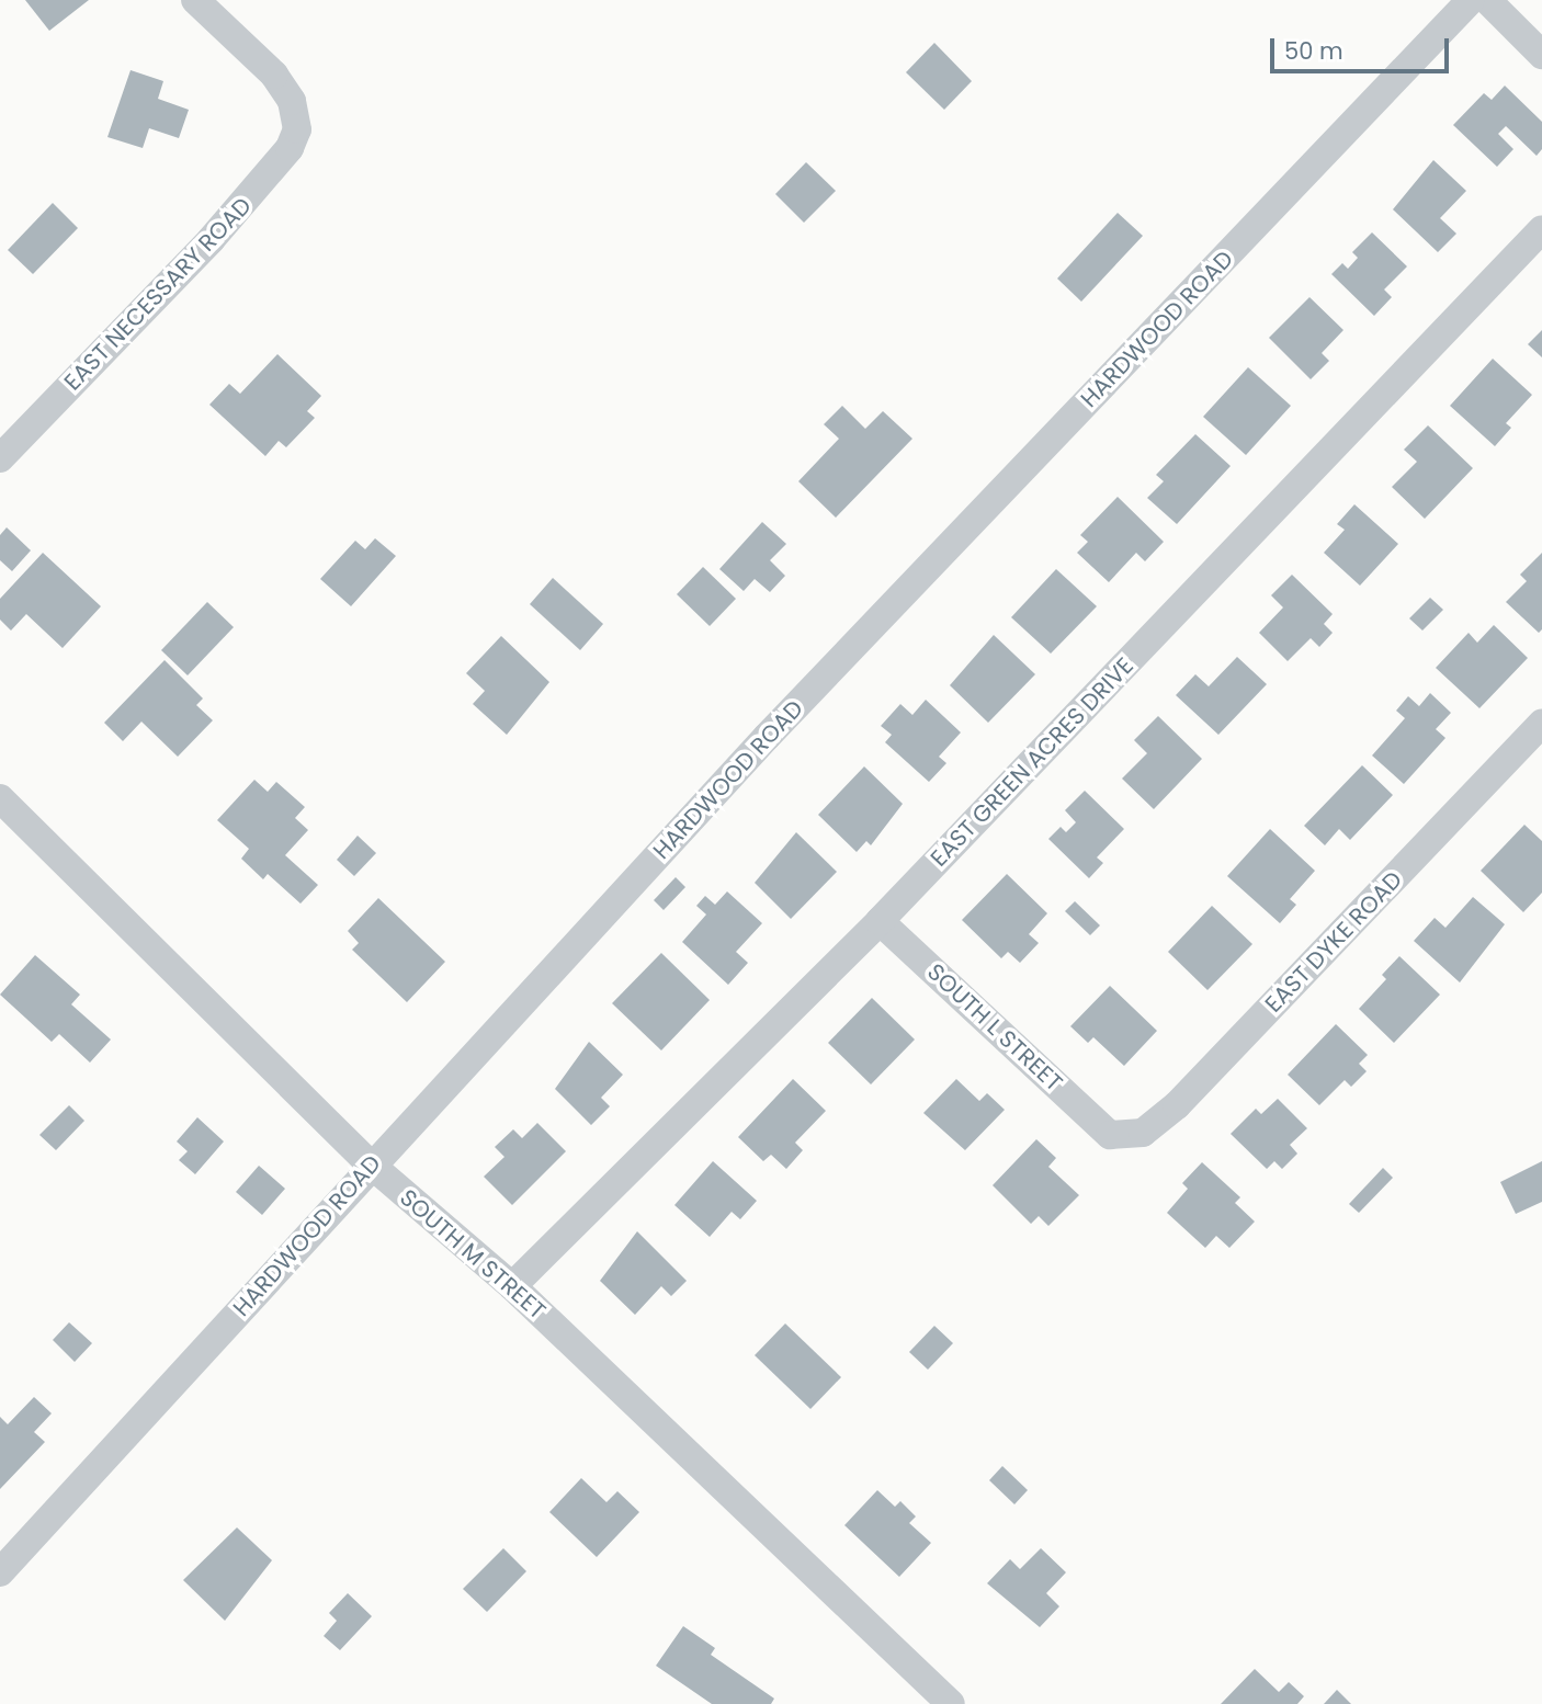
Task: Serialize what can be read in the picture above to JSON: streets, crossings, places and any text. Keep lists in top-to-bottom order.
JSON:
{
  "streets": {
    "street": [
      "EAST NECESSARY ROAD",
      "HARDWOOD ROAD",
      "EAST GREEN ACRES DRIVE",
      "EAST DYKE ROAD",
      "SOUTH L STREET",
      "SOUTH M STREET"
    ]
  },
  "crossings": [
    ["HARDWOOD ROAD", "SOUTH M STREET"],
    ["EAST GREEN ACRES DRIVE", "SOUTH L STREET"],
    ["EAST GREEN ACRES DRIVE", "SOUTH M STREET"],
    ["EAST DYKE ROAD", "SOUTH L STREET"]
  ],
  "scale_bar": "50 m"
}
